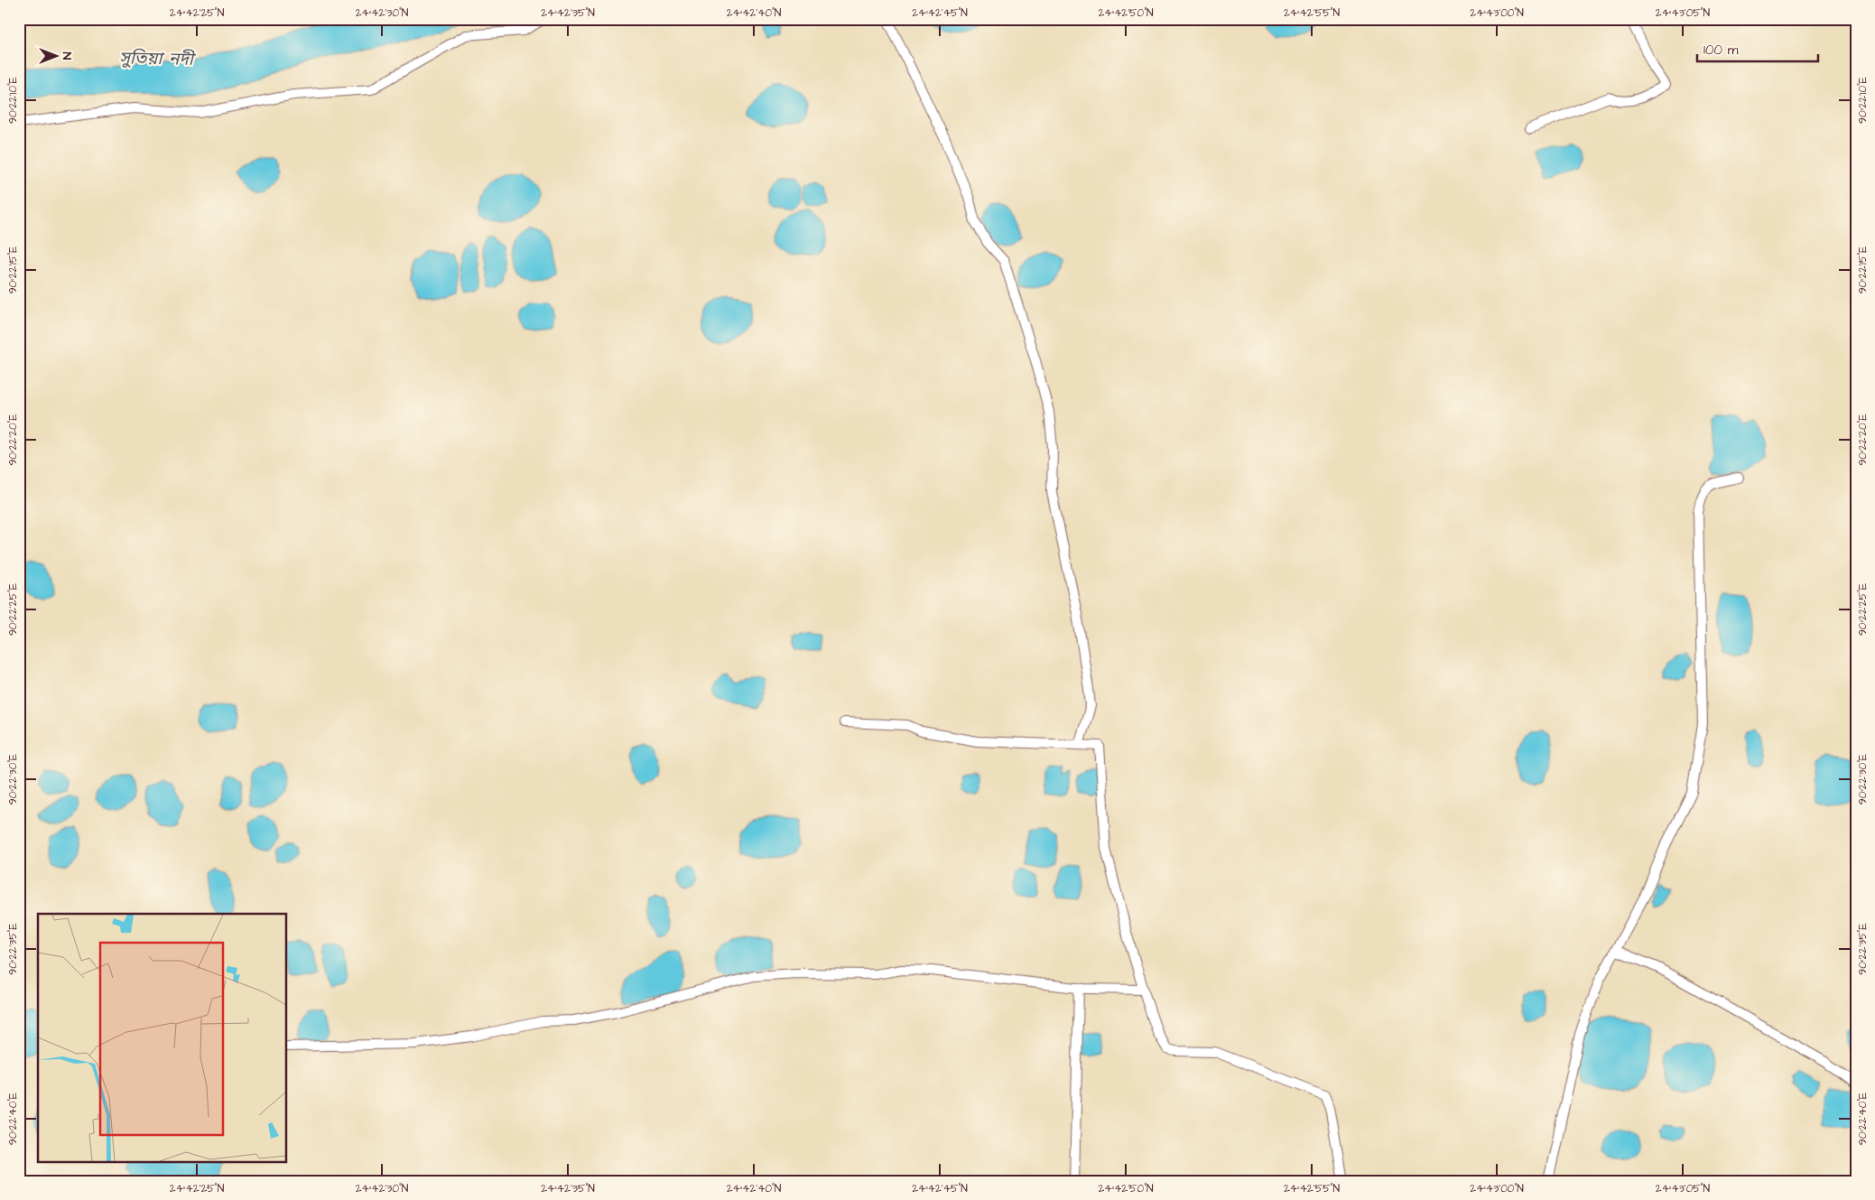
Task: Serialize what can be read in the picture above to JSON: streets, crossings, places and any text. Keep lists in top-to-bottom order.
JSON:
{
  "water": ["সুতিয়া নদী"],
  "scale_bar": "100 m",
  "north": "right",
  "coordinates": [
    "24°42'25\"N",
    "24°42'30\"N",
    "24°42'35\"N",
    "24°42'40\"N",
    "24°42'45\"N",
    "24°42'50\"N",
    "24°42'55\"N",
    "24°43'00\"N",
    "24°43'05\"N",
    "90°22'10\"E",
    "90°22'15\"E",
    "90°22'20\"E",
    "90°22'25\"E",
    "90°22'30\"E",
    "90°22'35\"E",
    "90°22'40\"E"
  ]
}
